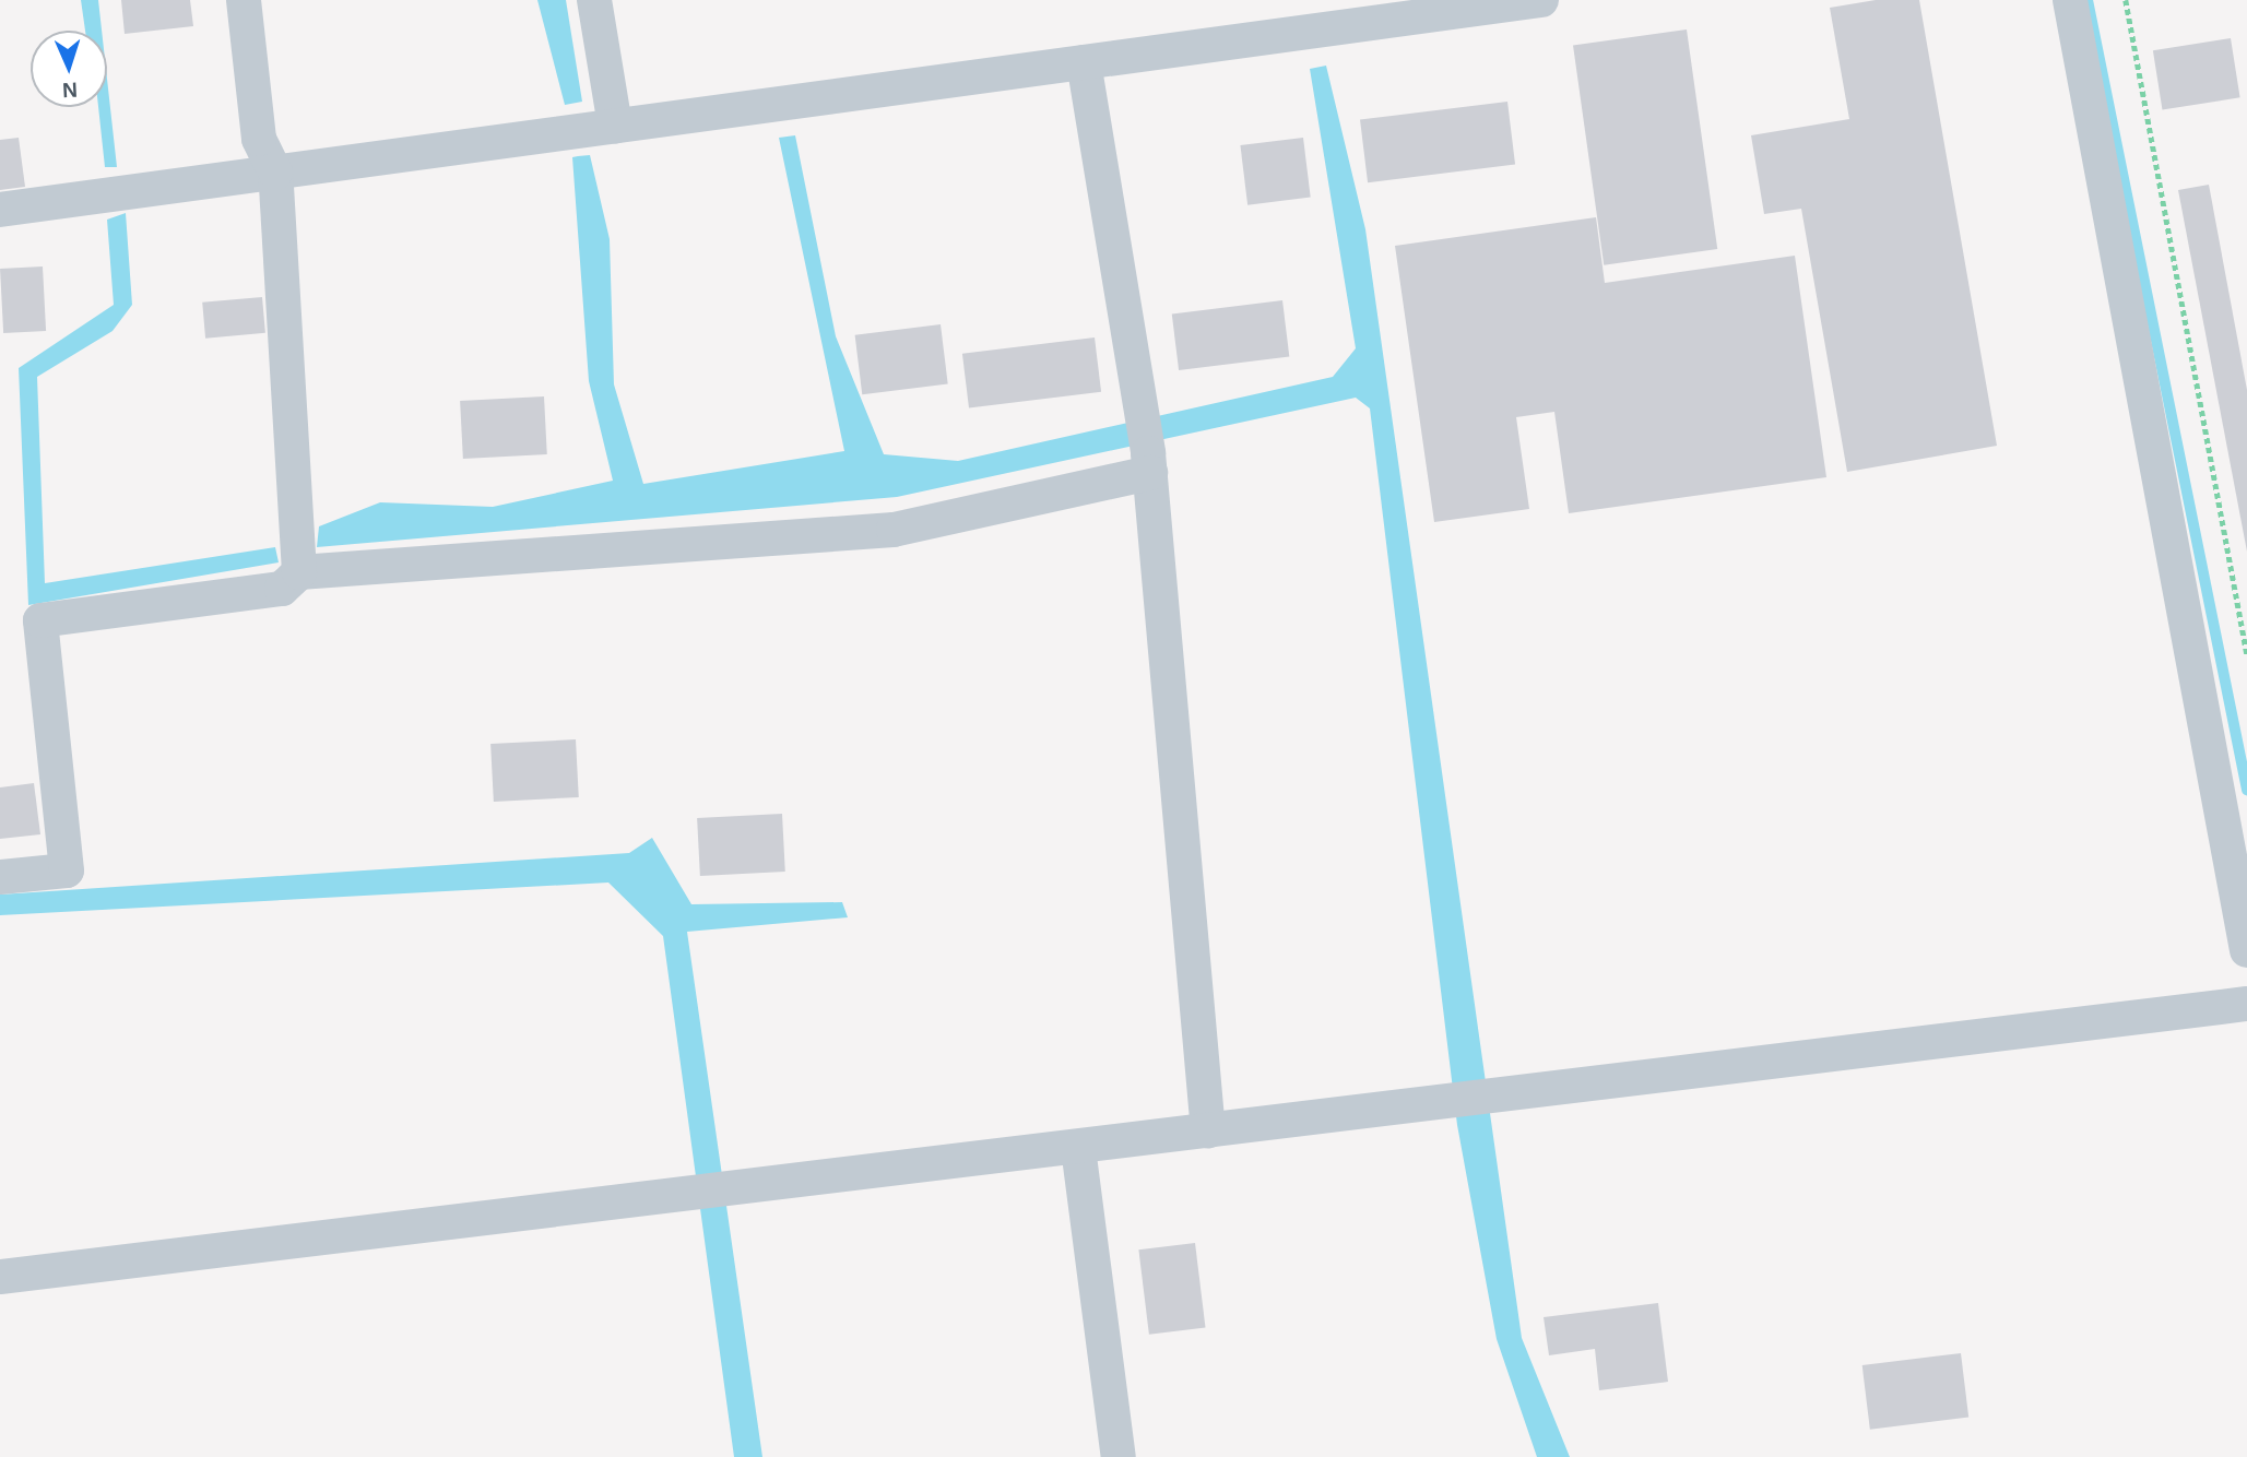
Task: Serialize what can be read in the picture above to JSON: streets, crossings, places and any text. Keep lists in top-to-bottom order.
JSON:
{
  "north": "bottom"
}
